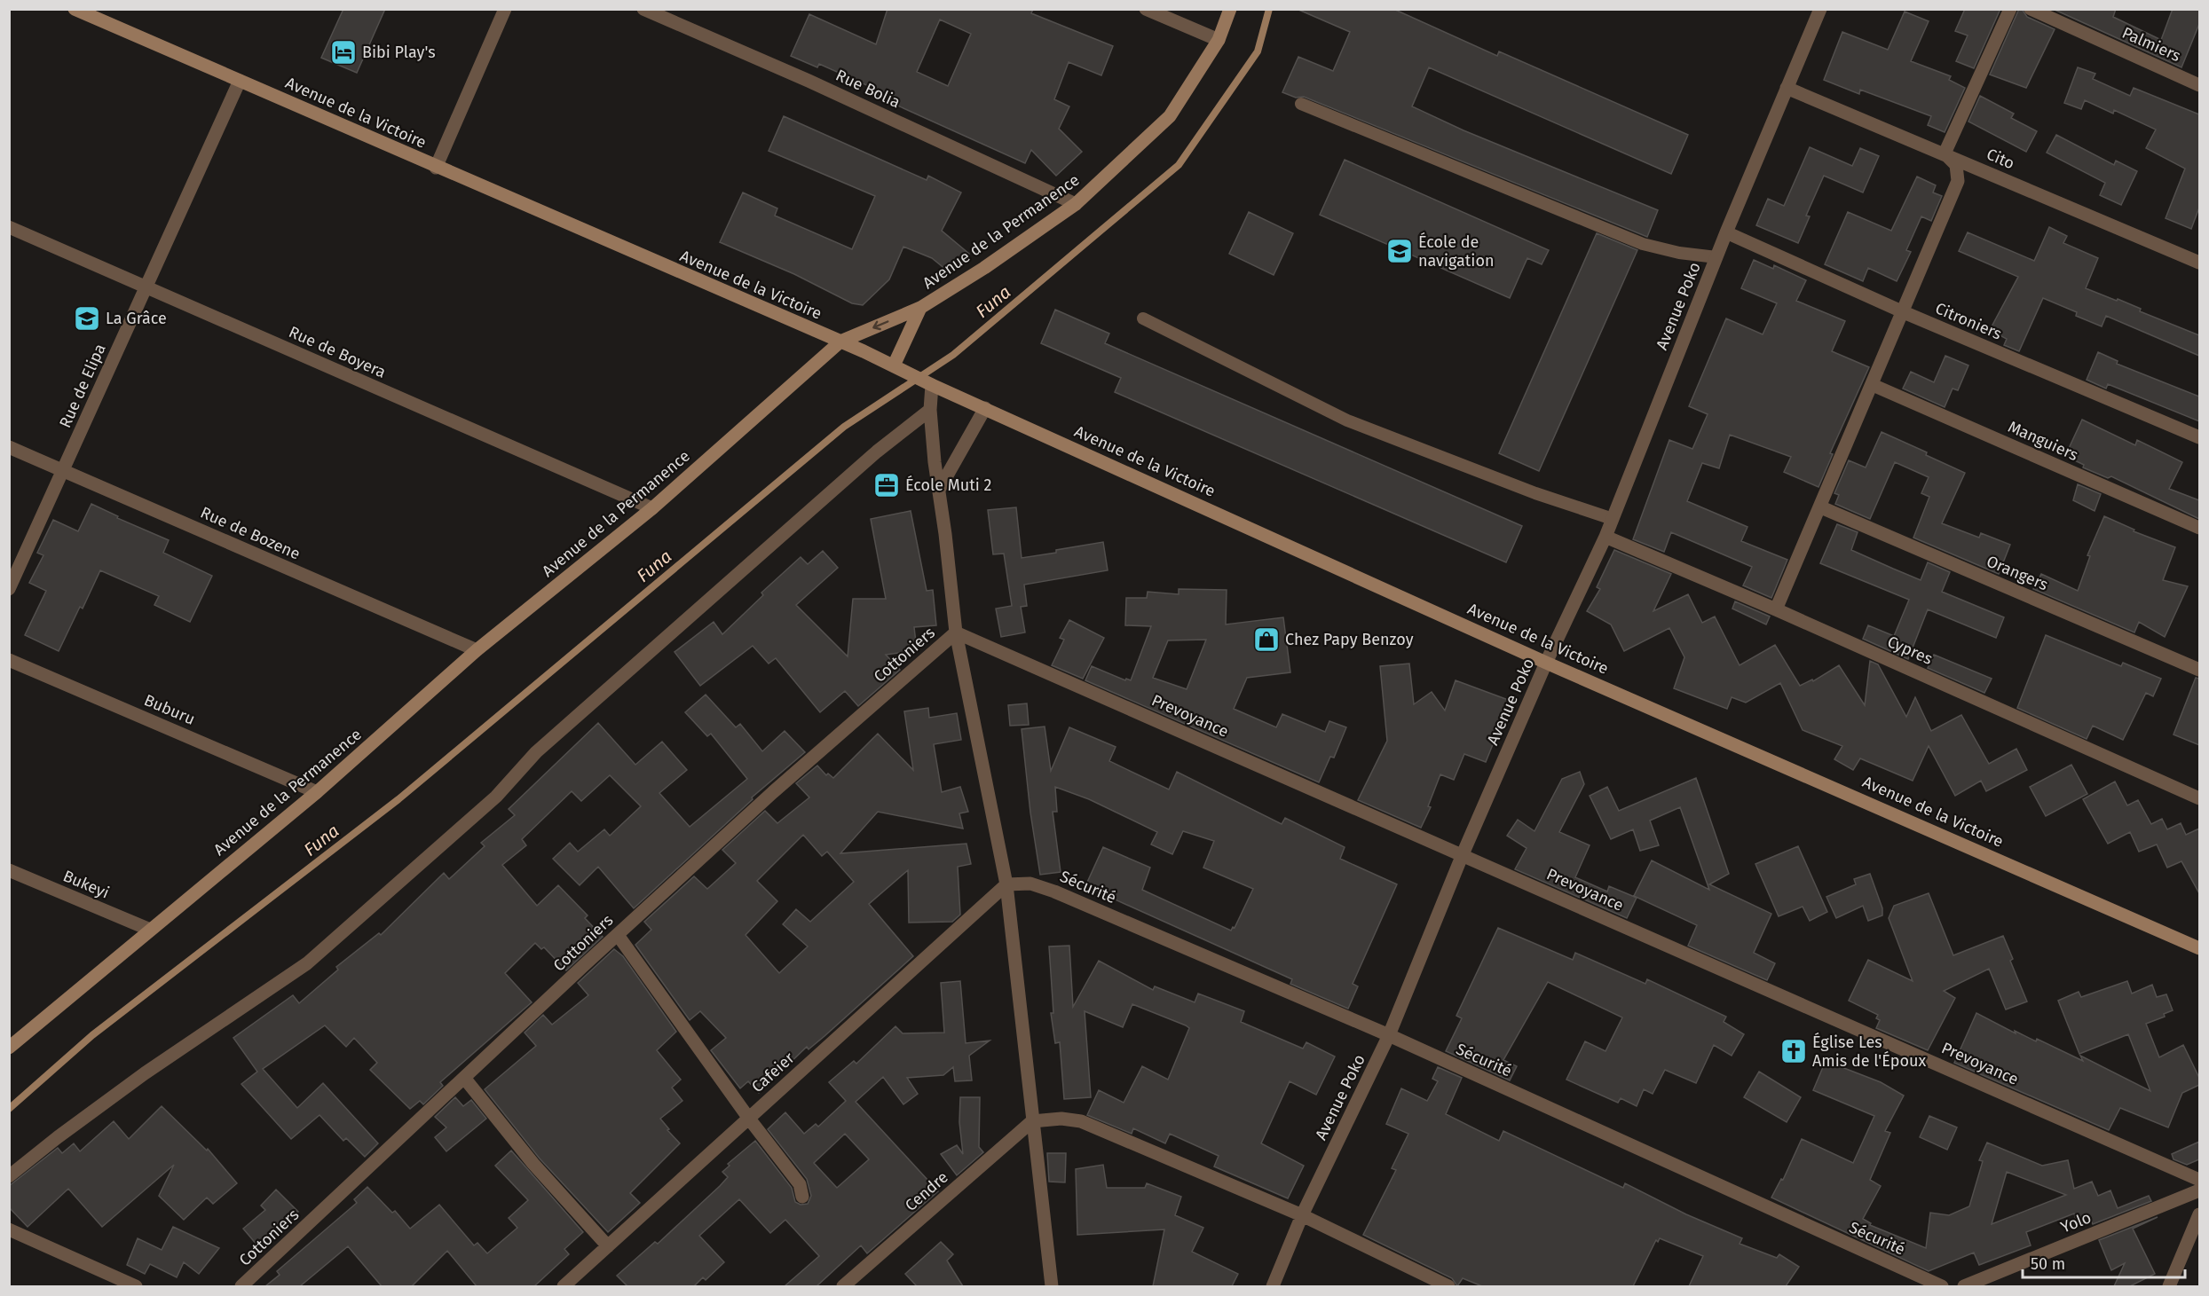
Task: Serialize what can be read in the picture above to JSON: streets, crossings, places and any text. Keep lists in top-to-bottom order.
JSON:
{
  "streets": {
    "main road": ["Avenue de la Victoire", "Avenue de la Permanence"],
    "street": [
      "Palmiers",
      "Rue Bolia",
      "Cito",
      "Avenue Poko",
      "Citroniers",
      "Rue de Boyera",
      "Rue de Elipa",
      "Manguiers",
      "Rue de Bozene",
      "Orangers",
      "Cypres",
      "Cottoniers",
      "Buburu",
      "Prevoyance",
      "Bukeyi",
      "Sécurité",
      "Cafeier",
      "Cendre",
      "Yolo"
    ]
  },
  "crossings": [
    ["Rue Bolia", "Avenue de la Permanence"],
    ["Avenue de la Victoire", "Avenue de la Permanence"],
    ["Avenue de la Victoire", "Avenue Poko"],
    ["Avenue de la Victoire", "Rue de Elipa"],
    ["Cito", "Avenue Poko"],
    ["Avenue de la Permanence", "Rue de Boyera"],
    ["Avenue de la Permanence", "Rue de Bozene"],
    ["Avenue de la Permanence", "Buburu"],
    ["Avenue de la Permanence", "Bukeyi"],
    ["Avenue Poko", "Citroniers"],
    ["Avenue Poko", "Cypres"],
    ["Avenue Poko", "Prevoyance"],
    ["Avenue Poko", "Sécurité"],
    ["Rue de Boyera", "Rue de Elipa"],
    ["Rue de Elipa", "Rue de Bozene"],
    ["Cottoniers", "Prevoyance"],
    ["Sécurité", "Cafeier"]
  ],
  "water": ["Funa"],
  "places": {
    "hotel": ["Bibi Play's"],
    "school or university": ["École de navigation", "La Grâce"],
    "office": ["École Muti 2"],
    "shop": ["Chez Papy Benzoy"],
    "church": ["Église Les Amis de l'Époux"]
  },
  "scale_bar": "50 m"
}
